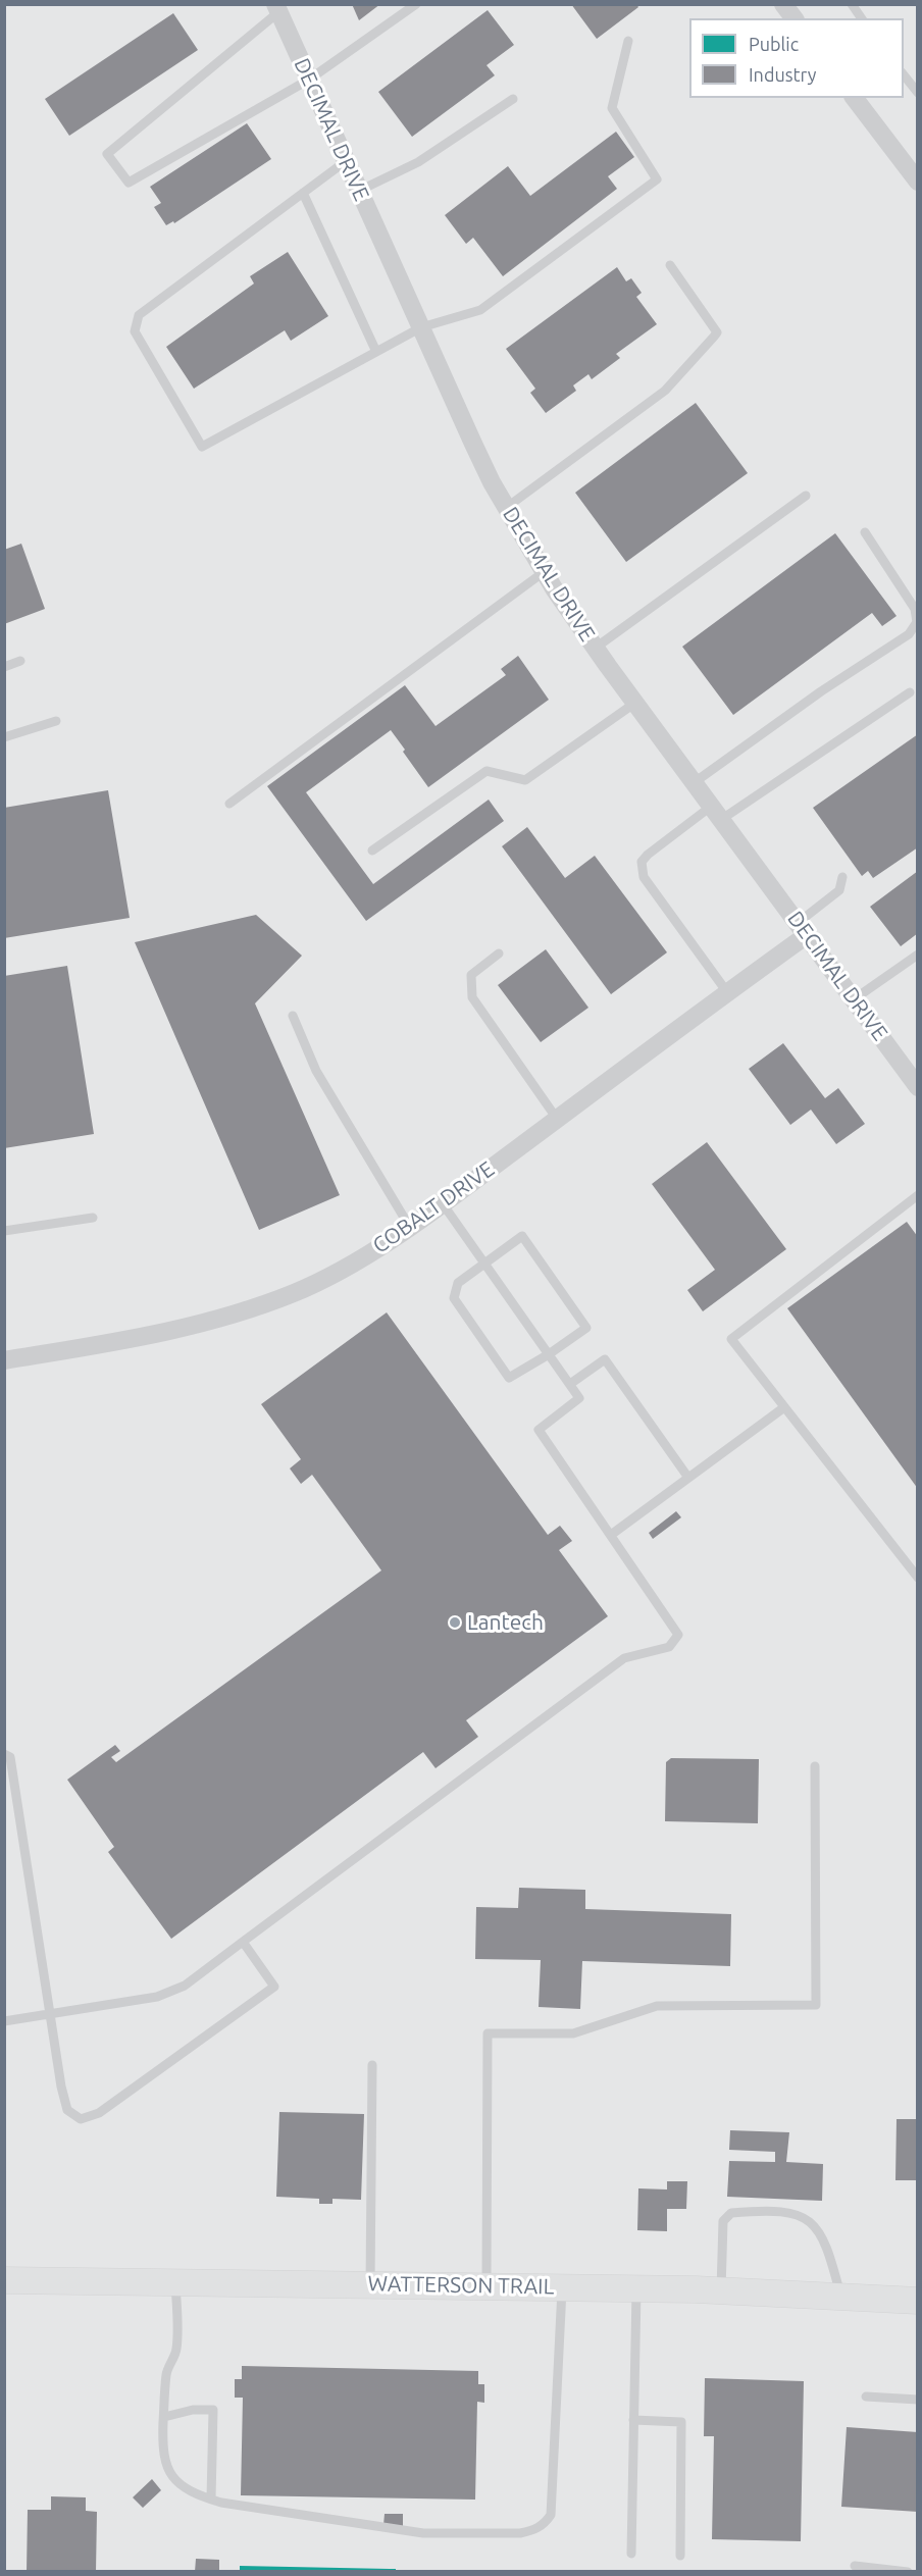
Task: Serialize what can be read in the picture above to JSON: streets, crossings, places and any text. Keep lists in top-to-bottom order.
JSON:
{
  "streets": {
    "main road": ["WATTERSON TRAIL"],
    "street": ["DECIMAL DRIVE", "COBALT DRIVE"]
  },
  "crossings": [
    ["DECIMAL DRIVE", "COBALT DRIVE"]
  ],
  "places": ["Lantech"],
  "legend": ["Public", "Industry"]
}
